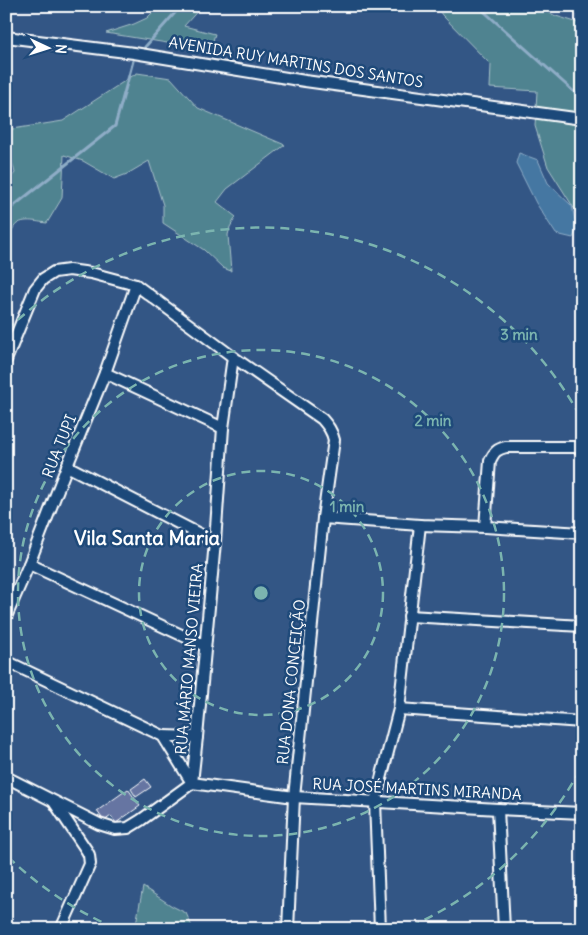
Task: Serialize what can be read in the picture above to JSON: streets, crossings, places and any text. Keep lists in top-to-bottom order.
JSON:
{
  "streets": {
    "street": [
      "AVENIDA RUY MARTINS DOS SANTOS",
      "RUA TUPI",
      "RUA MÁRIO MANSO VIEIRA",
      "RUA DONA CONCEIÇÃO",
      "RUA JOSÉ MARTINS MIRANDA"
    ]
  },
  "crossings": [
    ["RUA MÁRIO MANSO VIEIRA", "RUA DONA CONCEIÇÃO"],
    ["RUA MÁRIO MANSO VIEIRA", "RUA JOSÉ MARTINS MIRANDA"],
    ["RUA DONA CONCEIÇÃO", "RUA JOSÉ MARTINS MIRANDA"]
  ],
  "districts": ["Vila Santa Maria"],
  "north": "right",
  "rings": ["3 min", "2 min", "1 min"]
}
